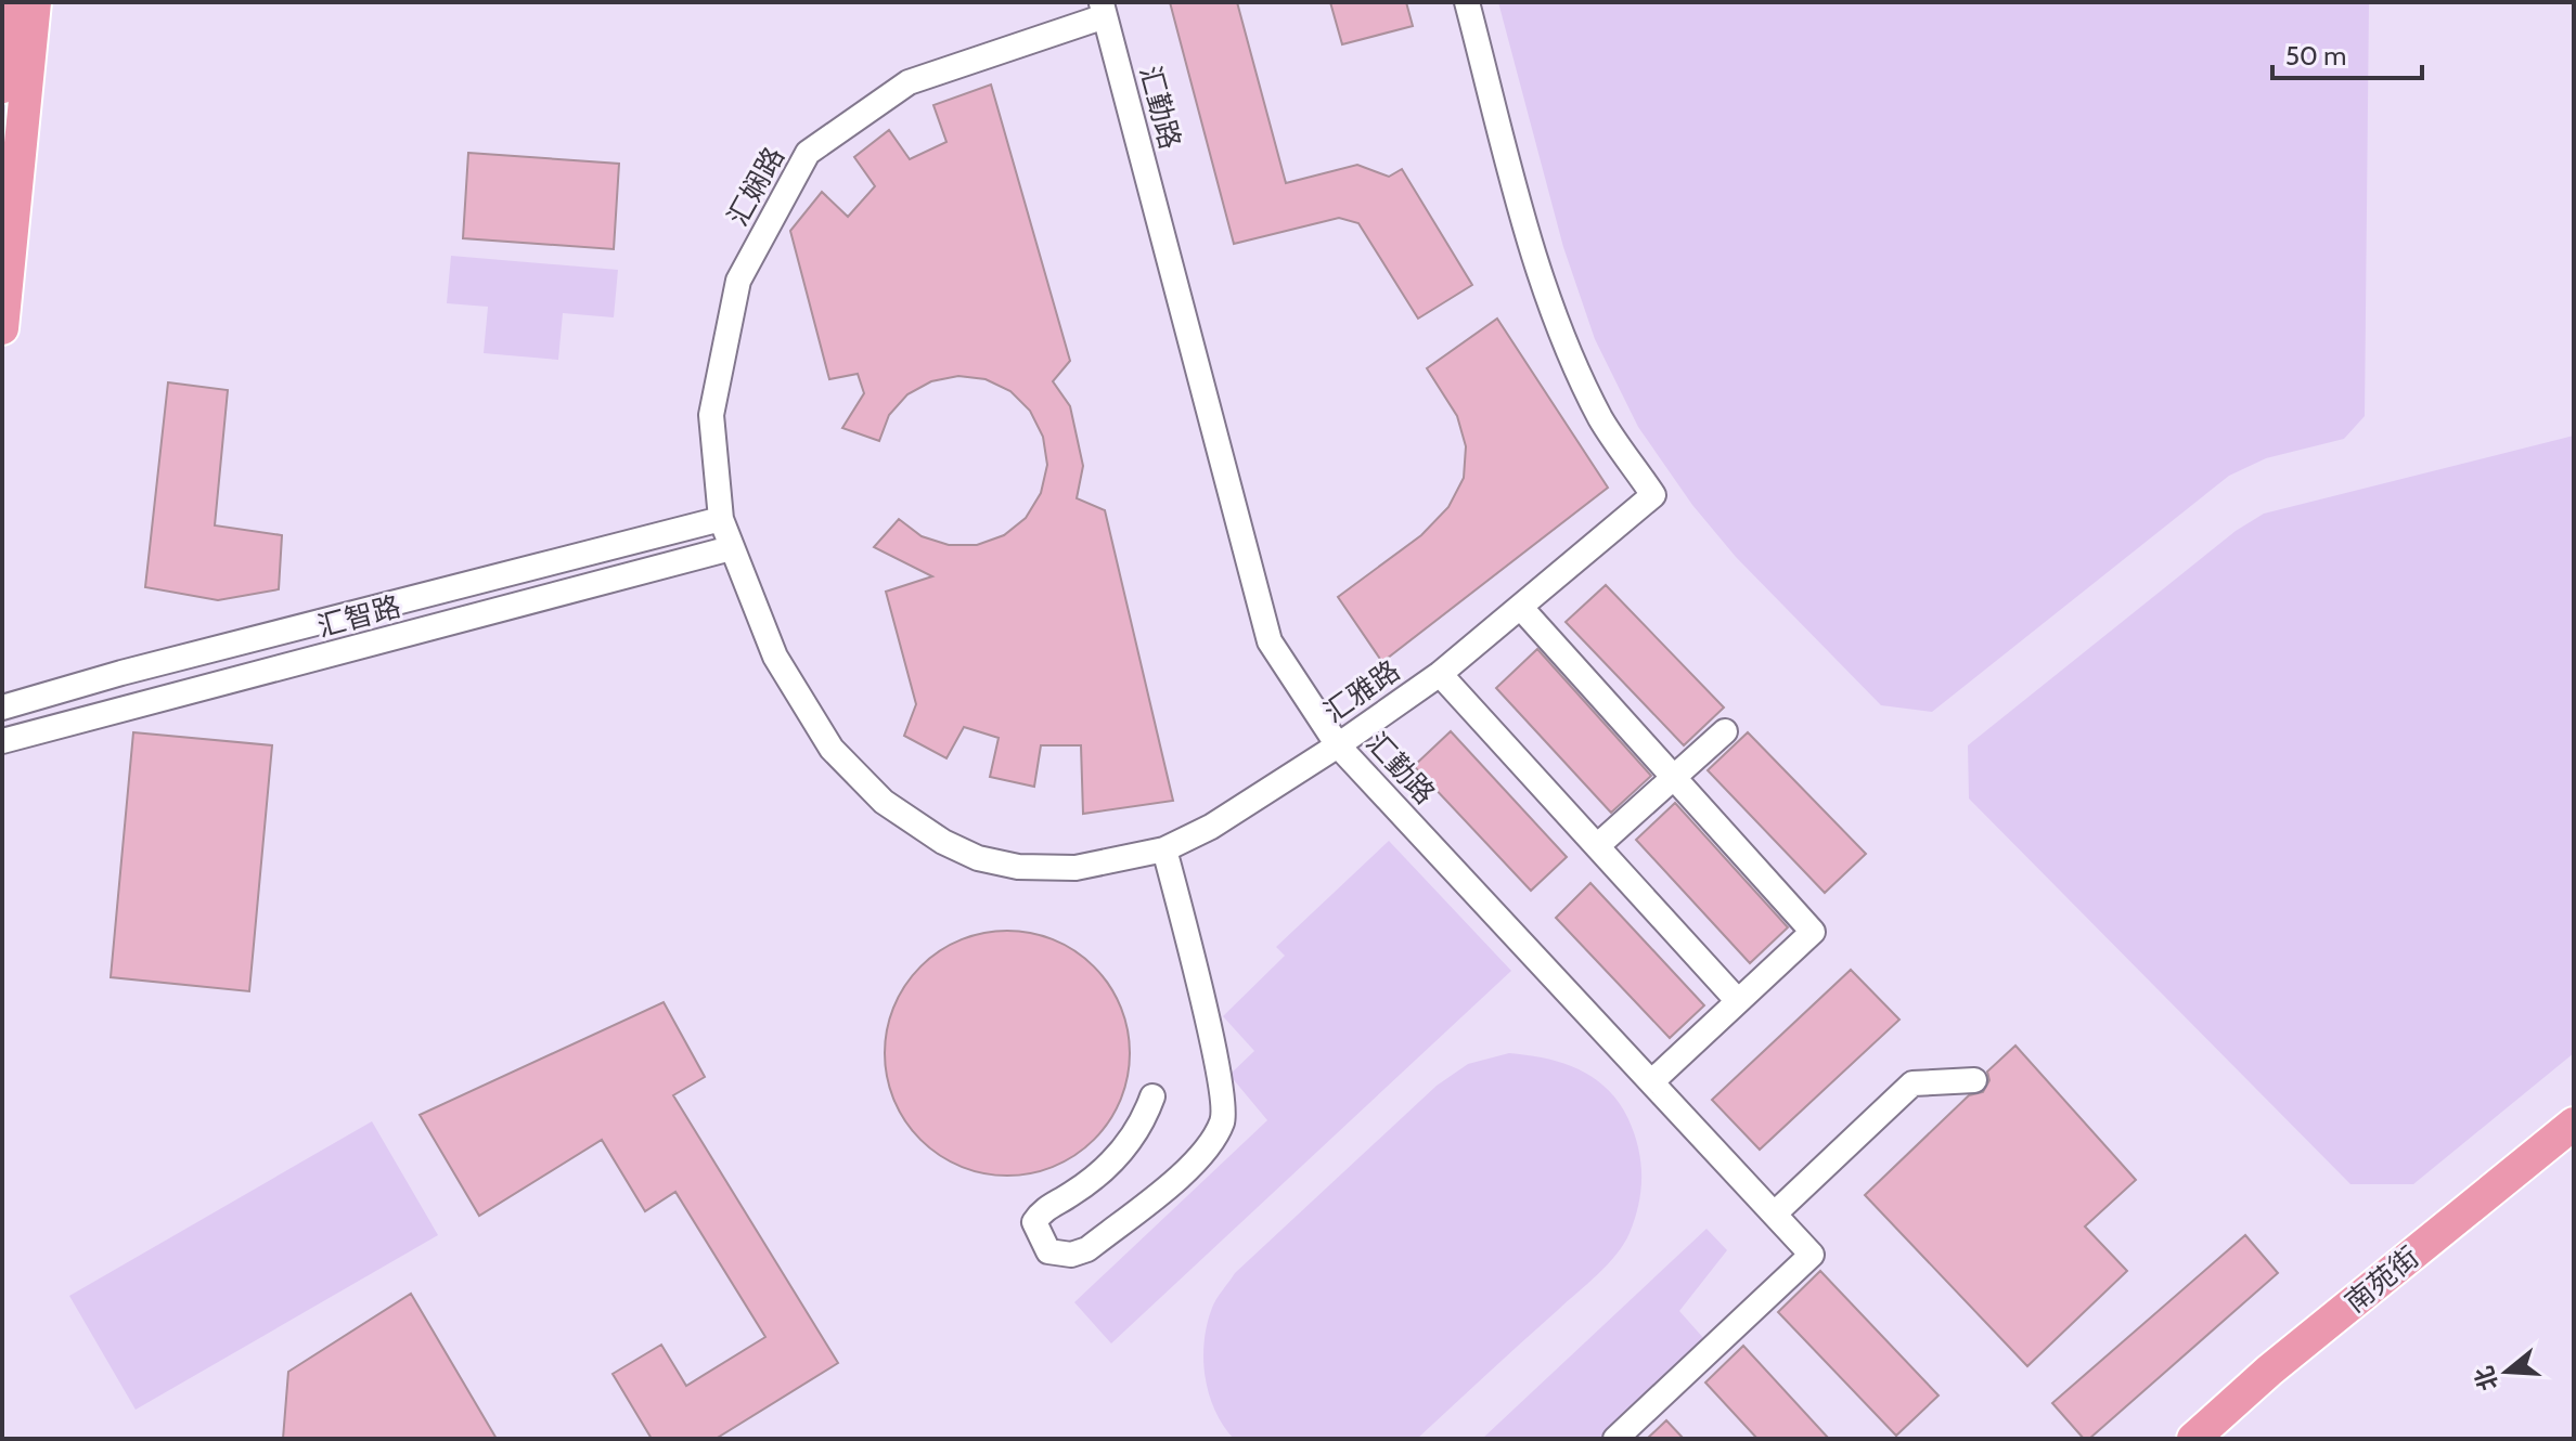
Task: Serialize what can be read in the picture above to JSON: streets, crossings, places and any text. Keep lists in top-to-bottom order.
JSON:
{
  "streets": {
    "main road": ["南苑街"],
    "street": [
      "汇勤路",
      "汇娴路",
      "汇智路",
      "汇雅路"
    ]
  },
  "crossings": [
    ["汇勤路", "汇娴路"],
    ["汇勤路", "汇雅路"],
    ["汇娴路", "汇智路"],
    ["汇娴路", "汇雅路"],
    ["汇智路", "汇雅路"]
  ],
  "scale_bar": "50 m",
  "north": "left"
}
